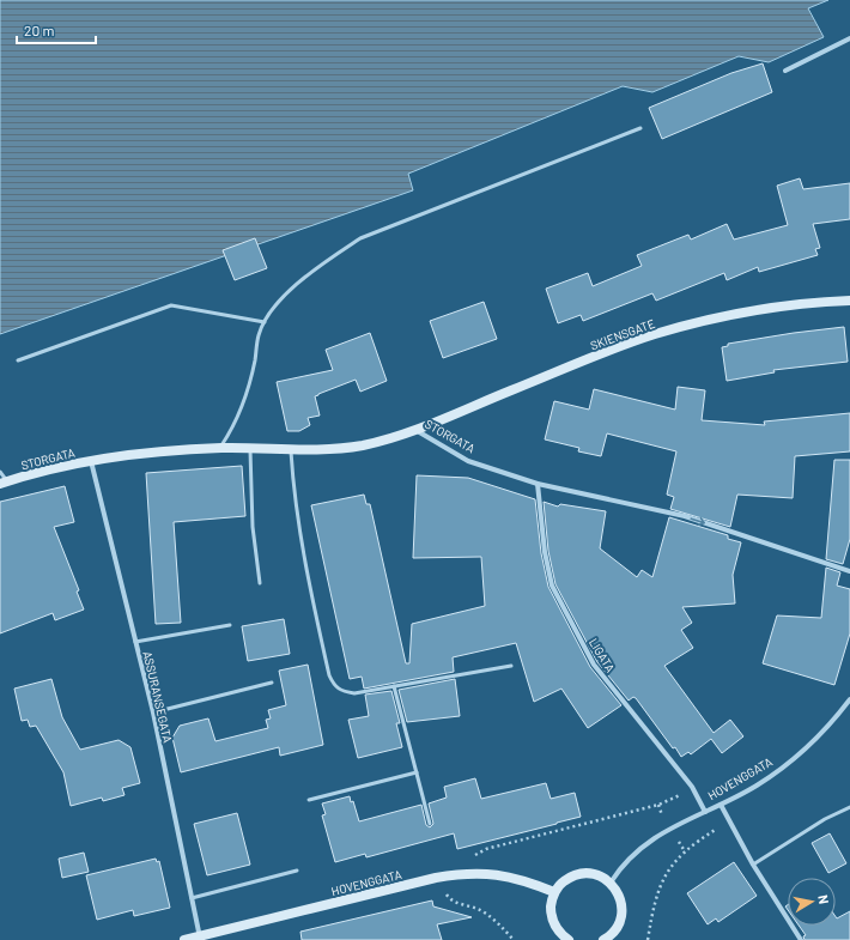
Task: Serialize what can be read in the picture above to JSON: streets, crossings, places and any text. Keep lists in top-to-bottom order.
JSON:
{
  "streets": {
    "street": [
      "SKIENSGATE",
      "STORGATA",
      "LIGATA",
      "ASSURANSEGATA",
      "HOVENGGATA"
    ]
  },
  "crossings": [
    ["SKIENSGATE", "STORGATA"],
    ["STORGATA", "LIGATA"],
    ["STORGATA", "ASSURANSEGATA"],
    ["LIGATA", "HOVENGGATA"],
    ["ASSURANSEGATA", "HOVENGGATA"]
  ],
  "one_way": ["STORGATA"],
  "scale_bar": "20 m",
  "north": "right"
}
